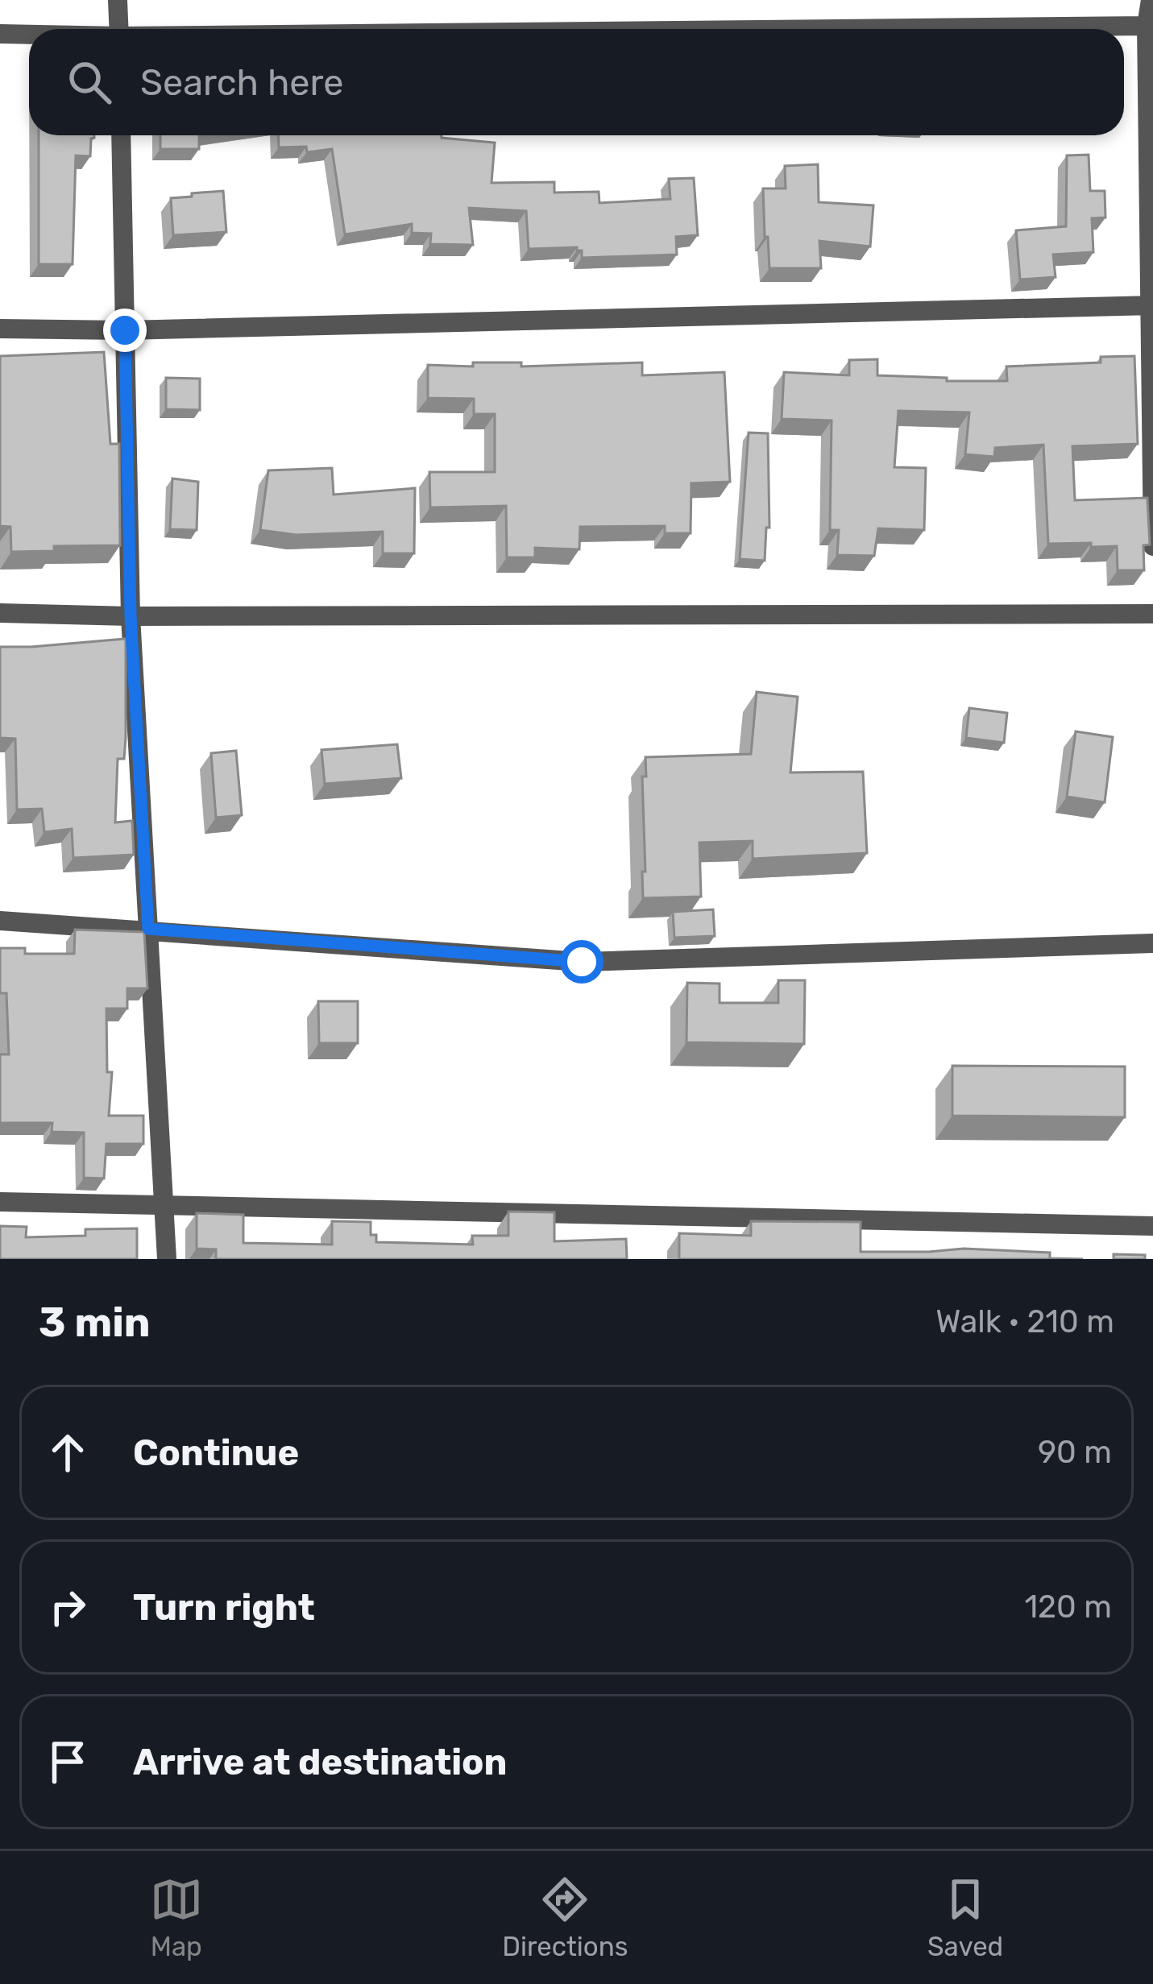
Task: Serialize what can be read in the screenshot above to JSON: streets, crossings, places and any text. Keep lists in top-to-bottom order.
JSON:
{
  "page": {
    "search": "Search here",
    "heading": ["3 min", "Walk · 210 m"],
    "list": [
      ["Continue", "90 m"],
      ["Turn right", "120 m"],
      "Arrive at destination"
    ],
    "nav": ["Map", "Directions", "Saved"]
  }
}
